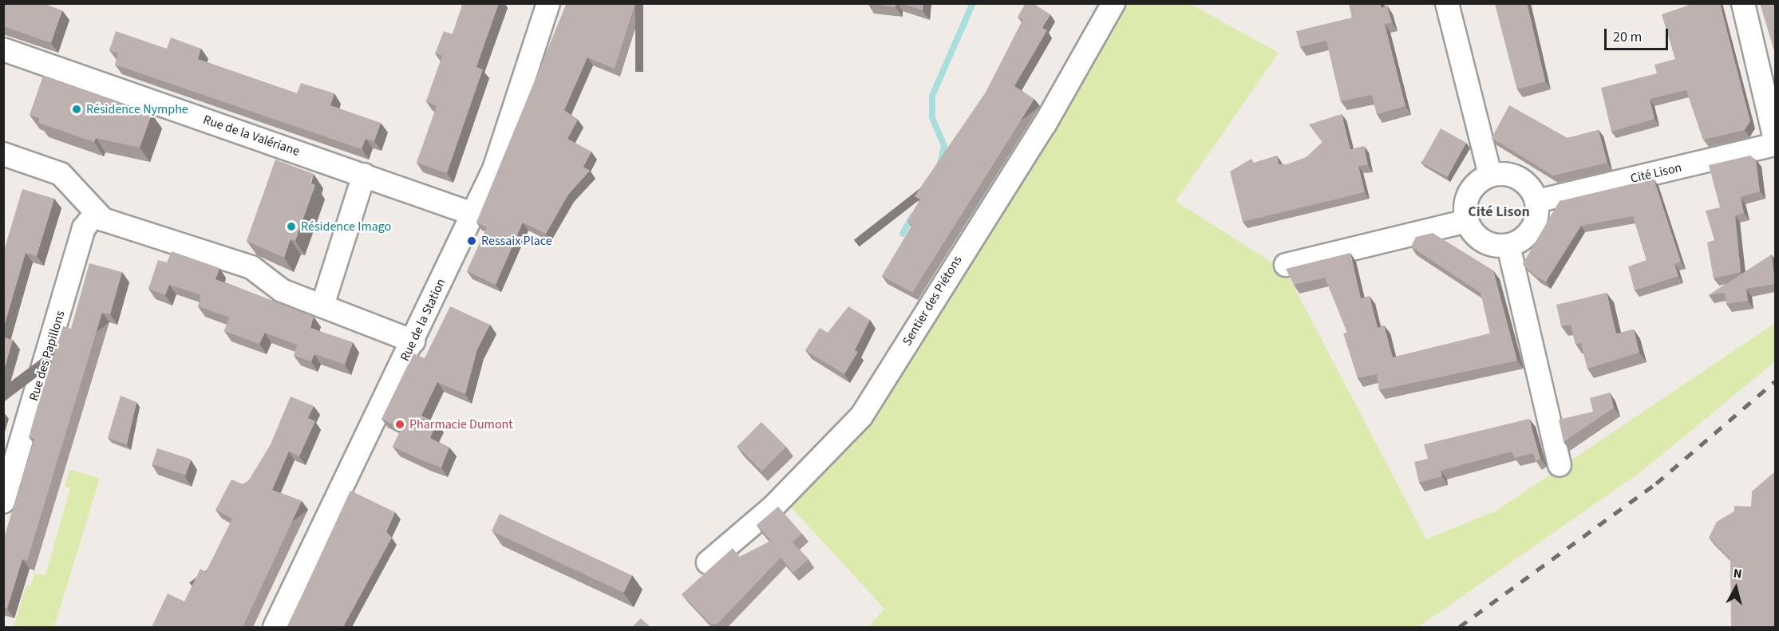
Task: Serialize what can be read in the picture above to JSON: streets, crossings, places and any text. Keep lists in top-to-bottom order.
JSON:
{
  "streets": {
    "street": [
      "Rue de la Valériane",
      "Cité Lison",
      "Sentier des Piétons",
      "Rue de la Station",
      "Rue des Papillons"
    ]
  },
  "crossings": [
    ["Rue de la Valériane", "Rue de la Station"]
  ],
  "districts": ["Cité Lison"],
  "places": [
    "Résidence Nymphe",
    "Résidence Imago",
    "Ressaix Place",
    "Pharmacie Dumont"
  ],
  "scale_bar": "20 m",
  "north": "top"
}
